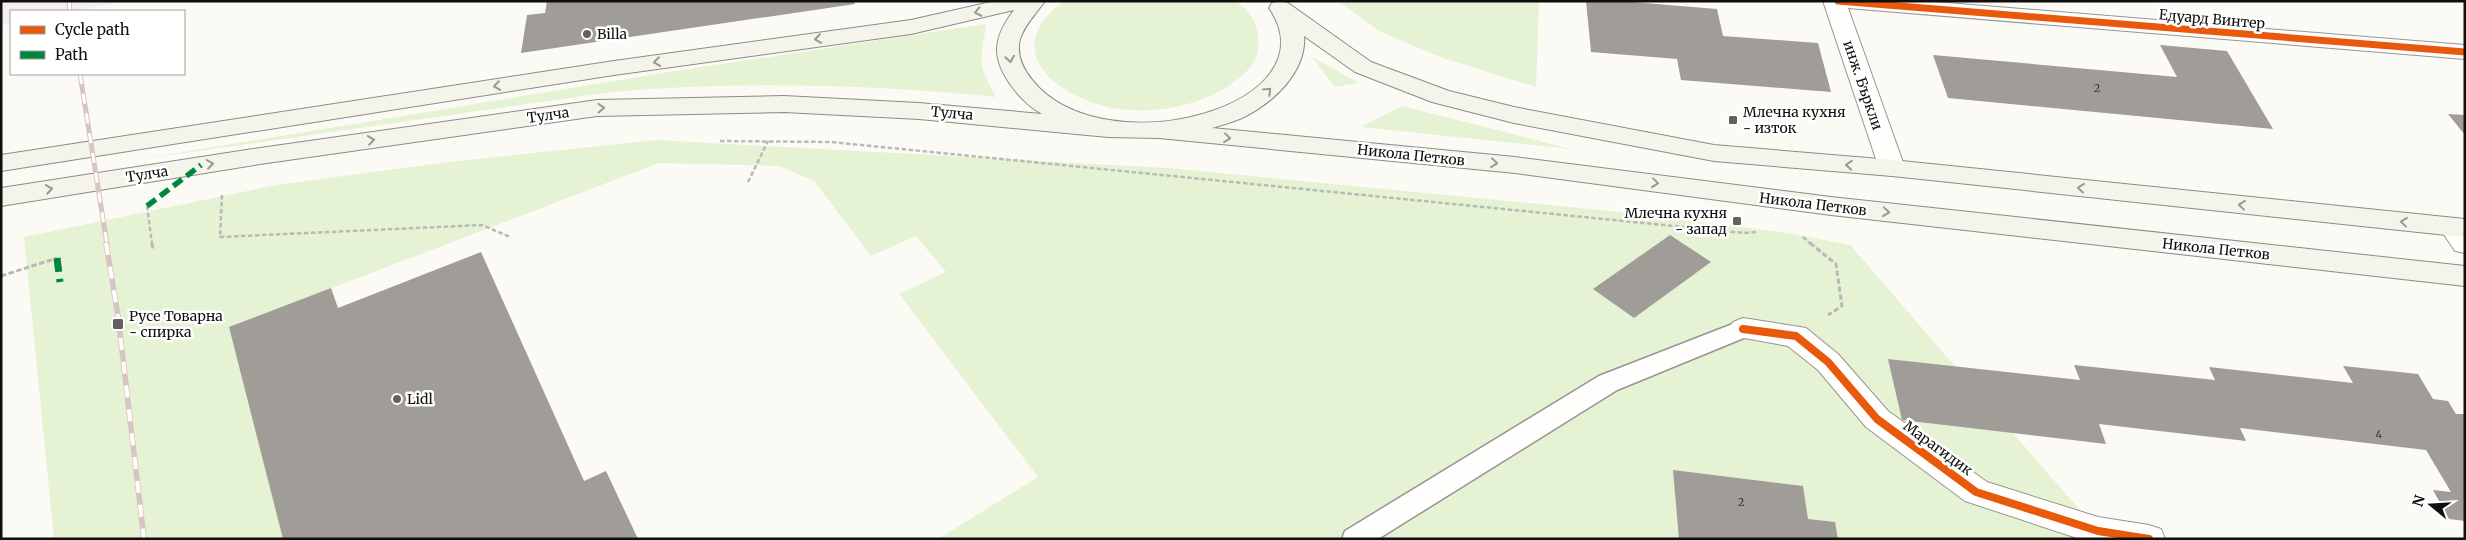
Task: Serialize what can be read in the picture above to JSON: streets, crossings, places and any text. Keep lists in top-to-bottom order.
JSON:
{
  "streets": {
    "main road": ["Тулча", "Никола Петков"],
    "street": ["Едуард Винтер", "инж. Бъркли", "Марагидик"]
  },
  "places": {
    "other": ["Billa", "Lidl"],
    "transit": ["Млечна кухня - изток", "Млечна кухня - запад", "Русе Товарна - спирка"]
  },
  "house_numbers": ["2", "4", "2"],
  "legend": ["Cycle path", "Path"],
  "north": "left"
}
